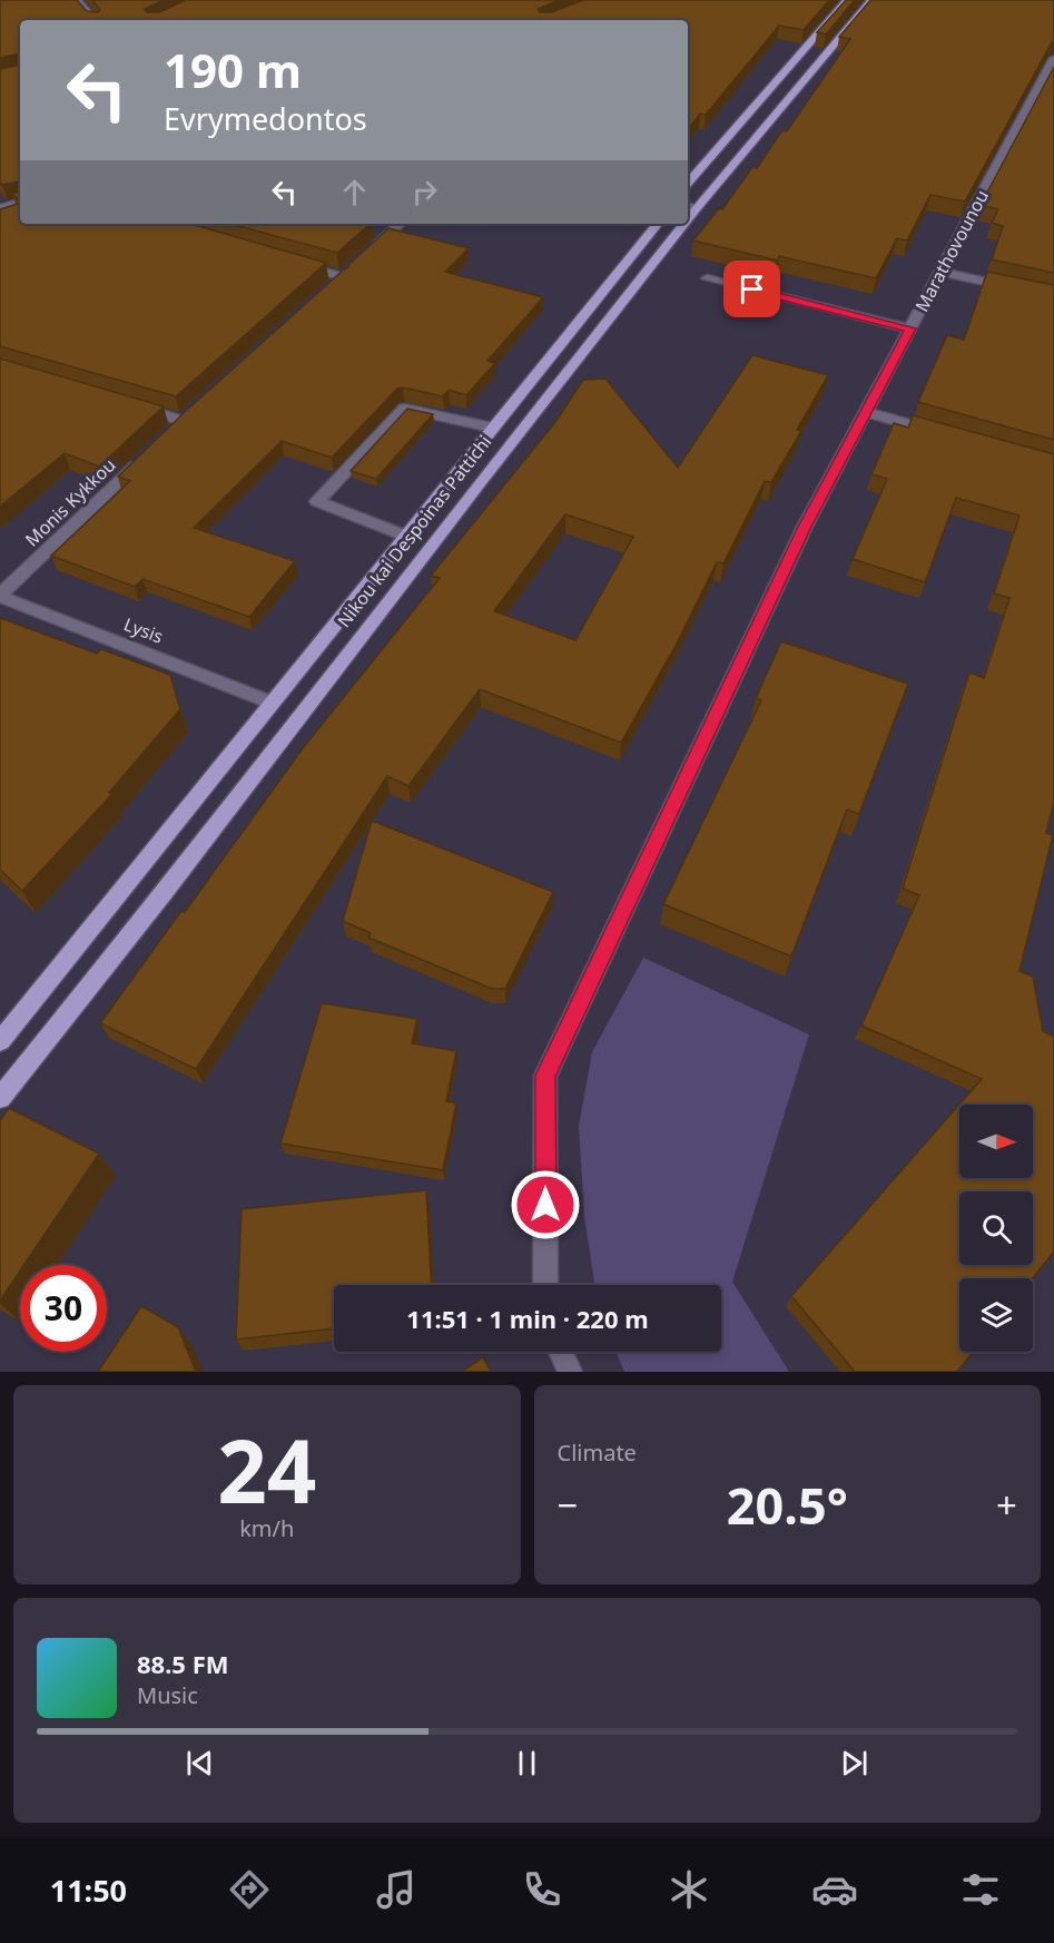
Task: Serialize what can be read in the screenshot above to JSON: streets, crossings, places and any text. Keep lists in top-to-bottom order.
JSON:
{
  "streets": {
    "main road": ["Nikou kai Despoinas Pattichi"],
    "street": ["Marathovounou", "Monis Kykkou", "Lysis"]
  },
  "crossings": [
    ["Monis Kykkou", "Lysis"],
    ["Nikou kai Despoinas Pattichi", "Lysis"]
  ],
  "north": "right",
  "page": {
    "turn": ["190 m", "Evrymedontos"],
    "limit": "30",
    "trip": "11:51 · 1 min · 220 m",
    "tile": [
      ["24", "km/h"],
      "Climate"
    ],
    "heat": ["−", "20.5°", "+"],
    "song": ["88.5 FM", "Music"],
    "tabs": "11:50"
  }
}
